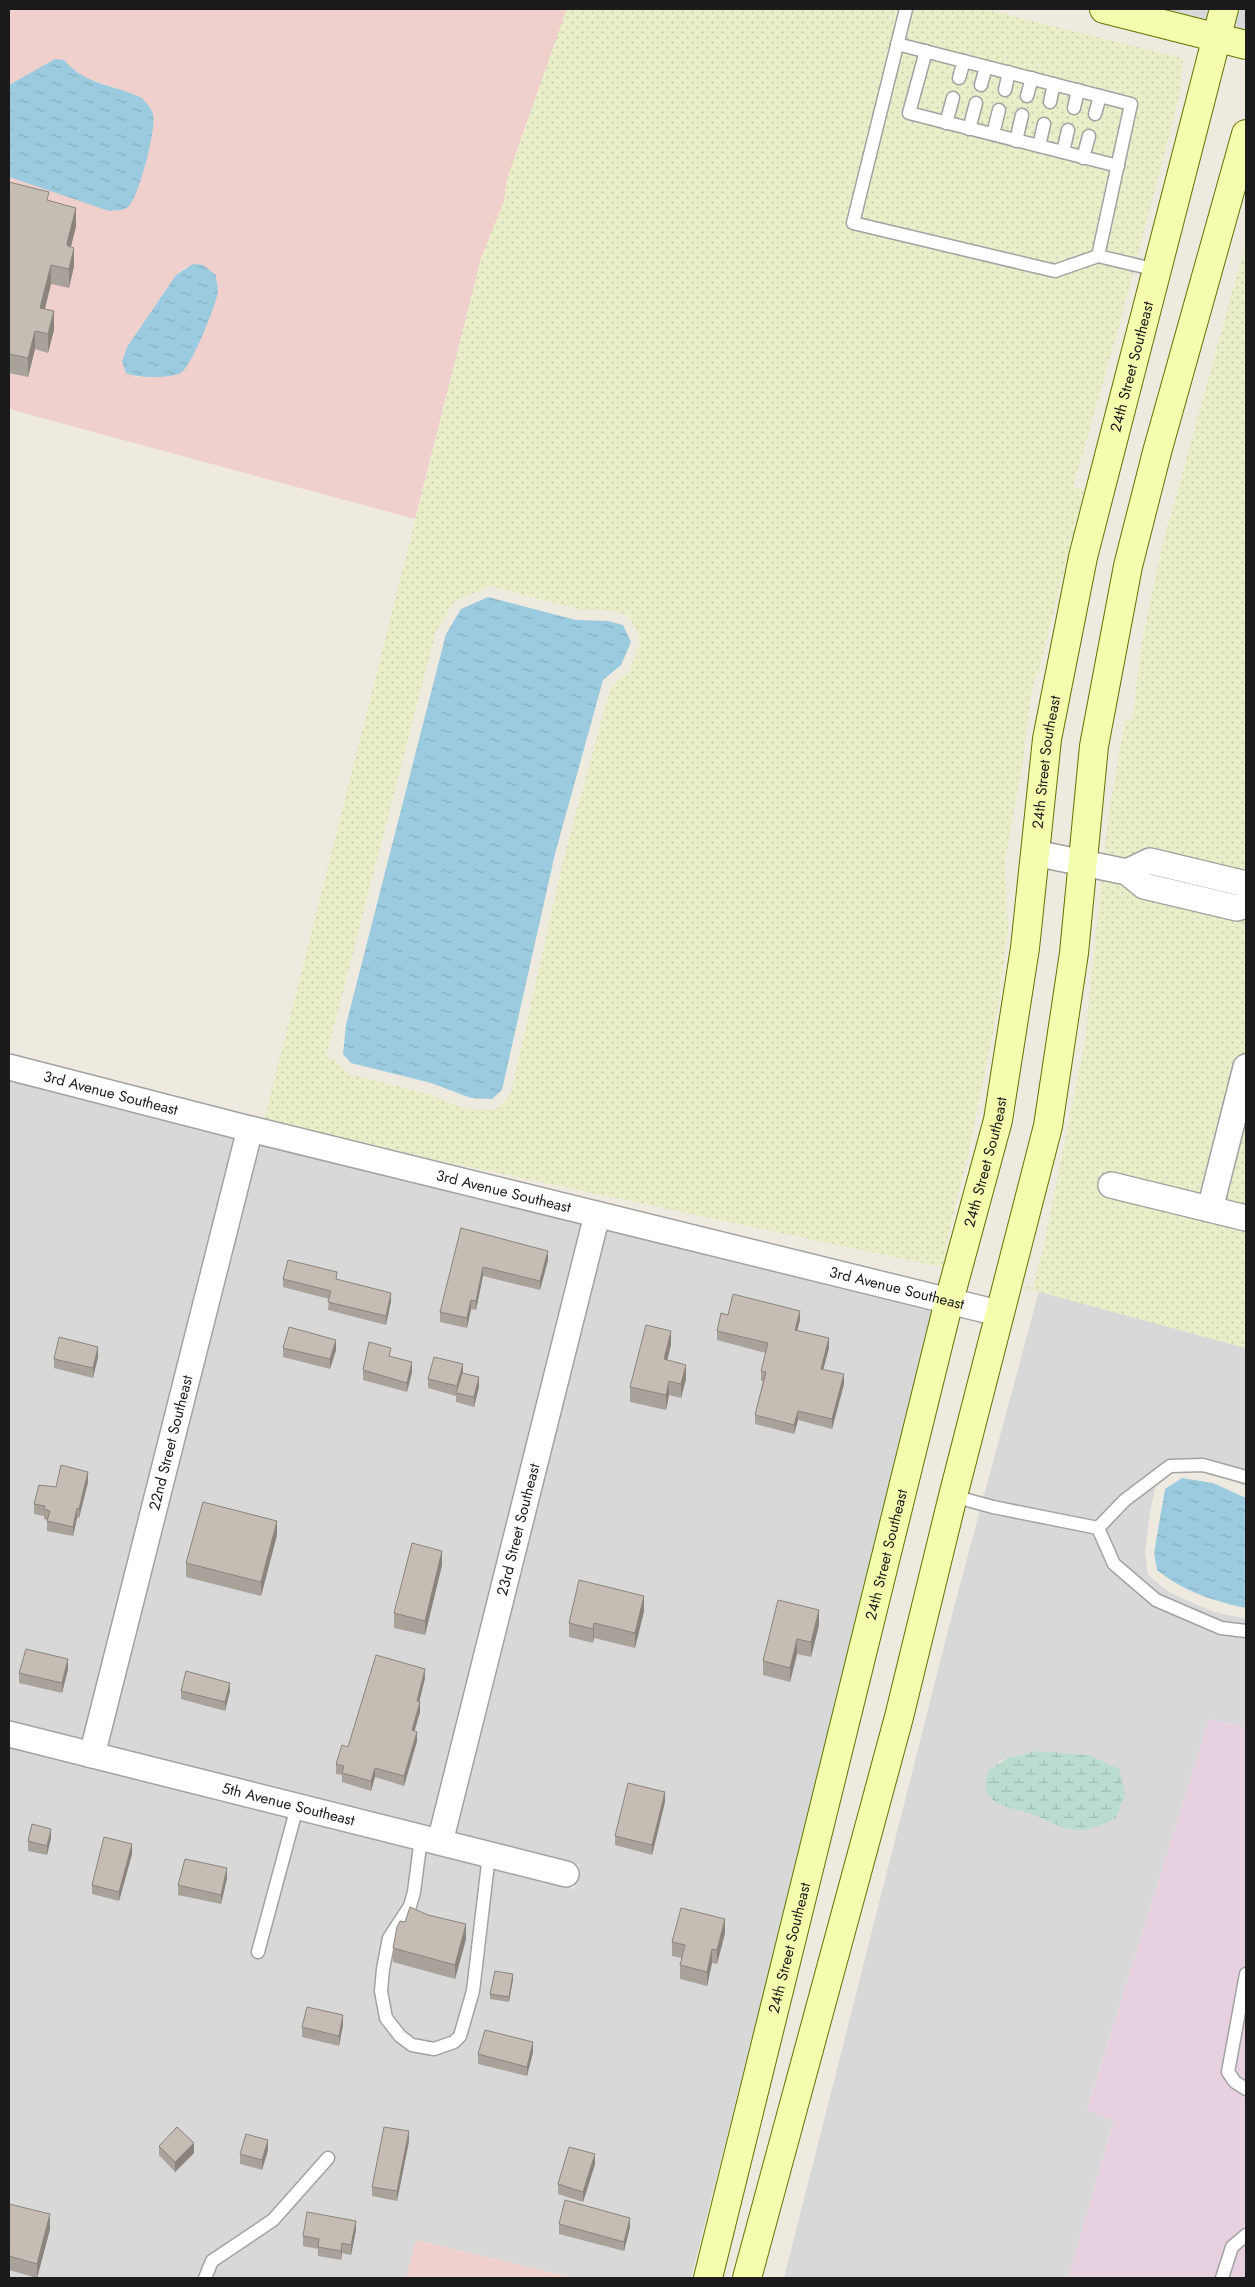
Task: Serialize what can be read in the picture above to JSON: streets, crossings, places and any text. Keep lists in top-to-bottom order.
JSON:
{
  "streets": {
    "street": [
      "24th Street Southeast",
      "3rd Avenue Southeast",
      "22nd Street Southeast",
      "23rd Street Southeast",
      "5th Avenue Southeast"
    ]
  },
  "crossings": [
    ["24th Street Southeast", "3rd Avenue Southeast"],
    ["3rd Avenue Southeast", "22nd Street Southeast"],
    ["3rd Avenue Southeast", "23rd Street Southeast"],
    ["22nd Street Southeast", "5th Avenue Southeast"],
    ["23rd Street Southeast", "5th Avenue Southeast"]
  ]
}
